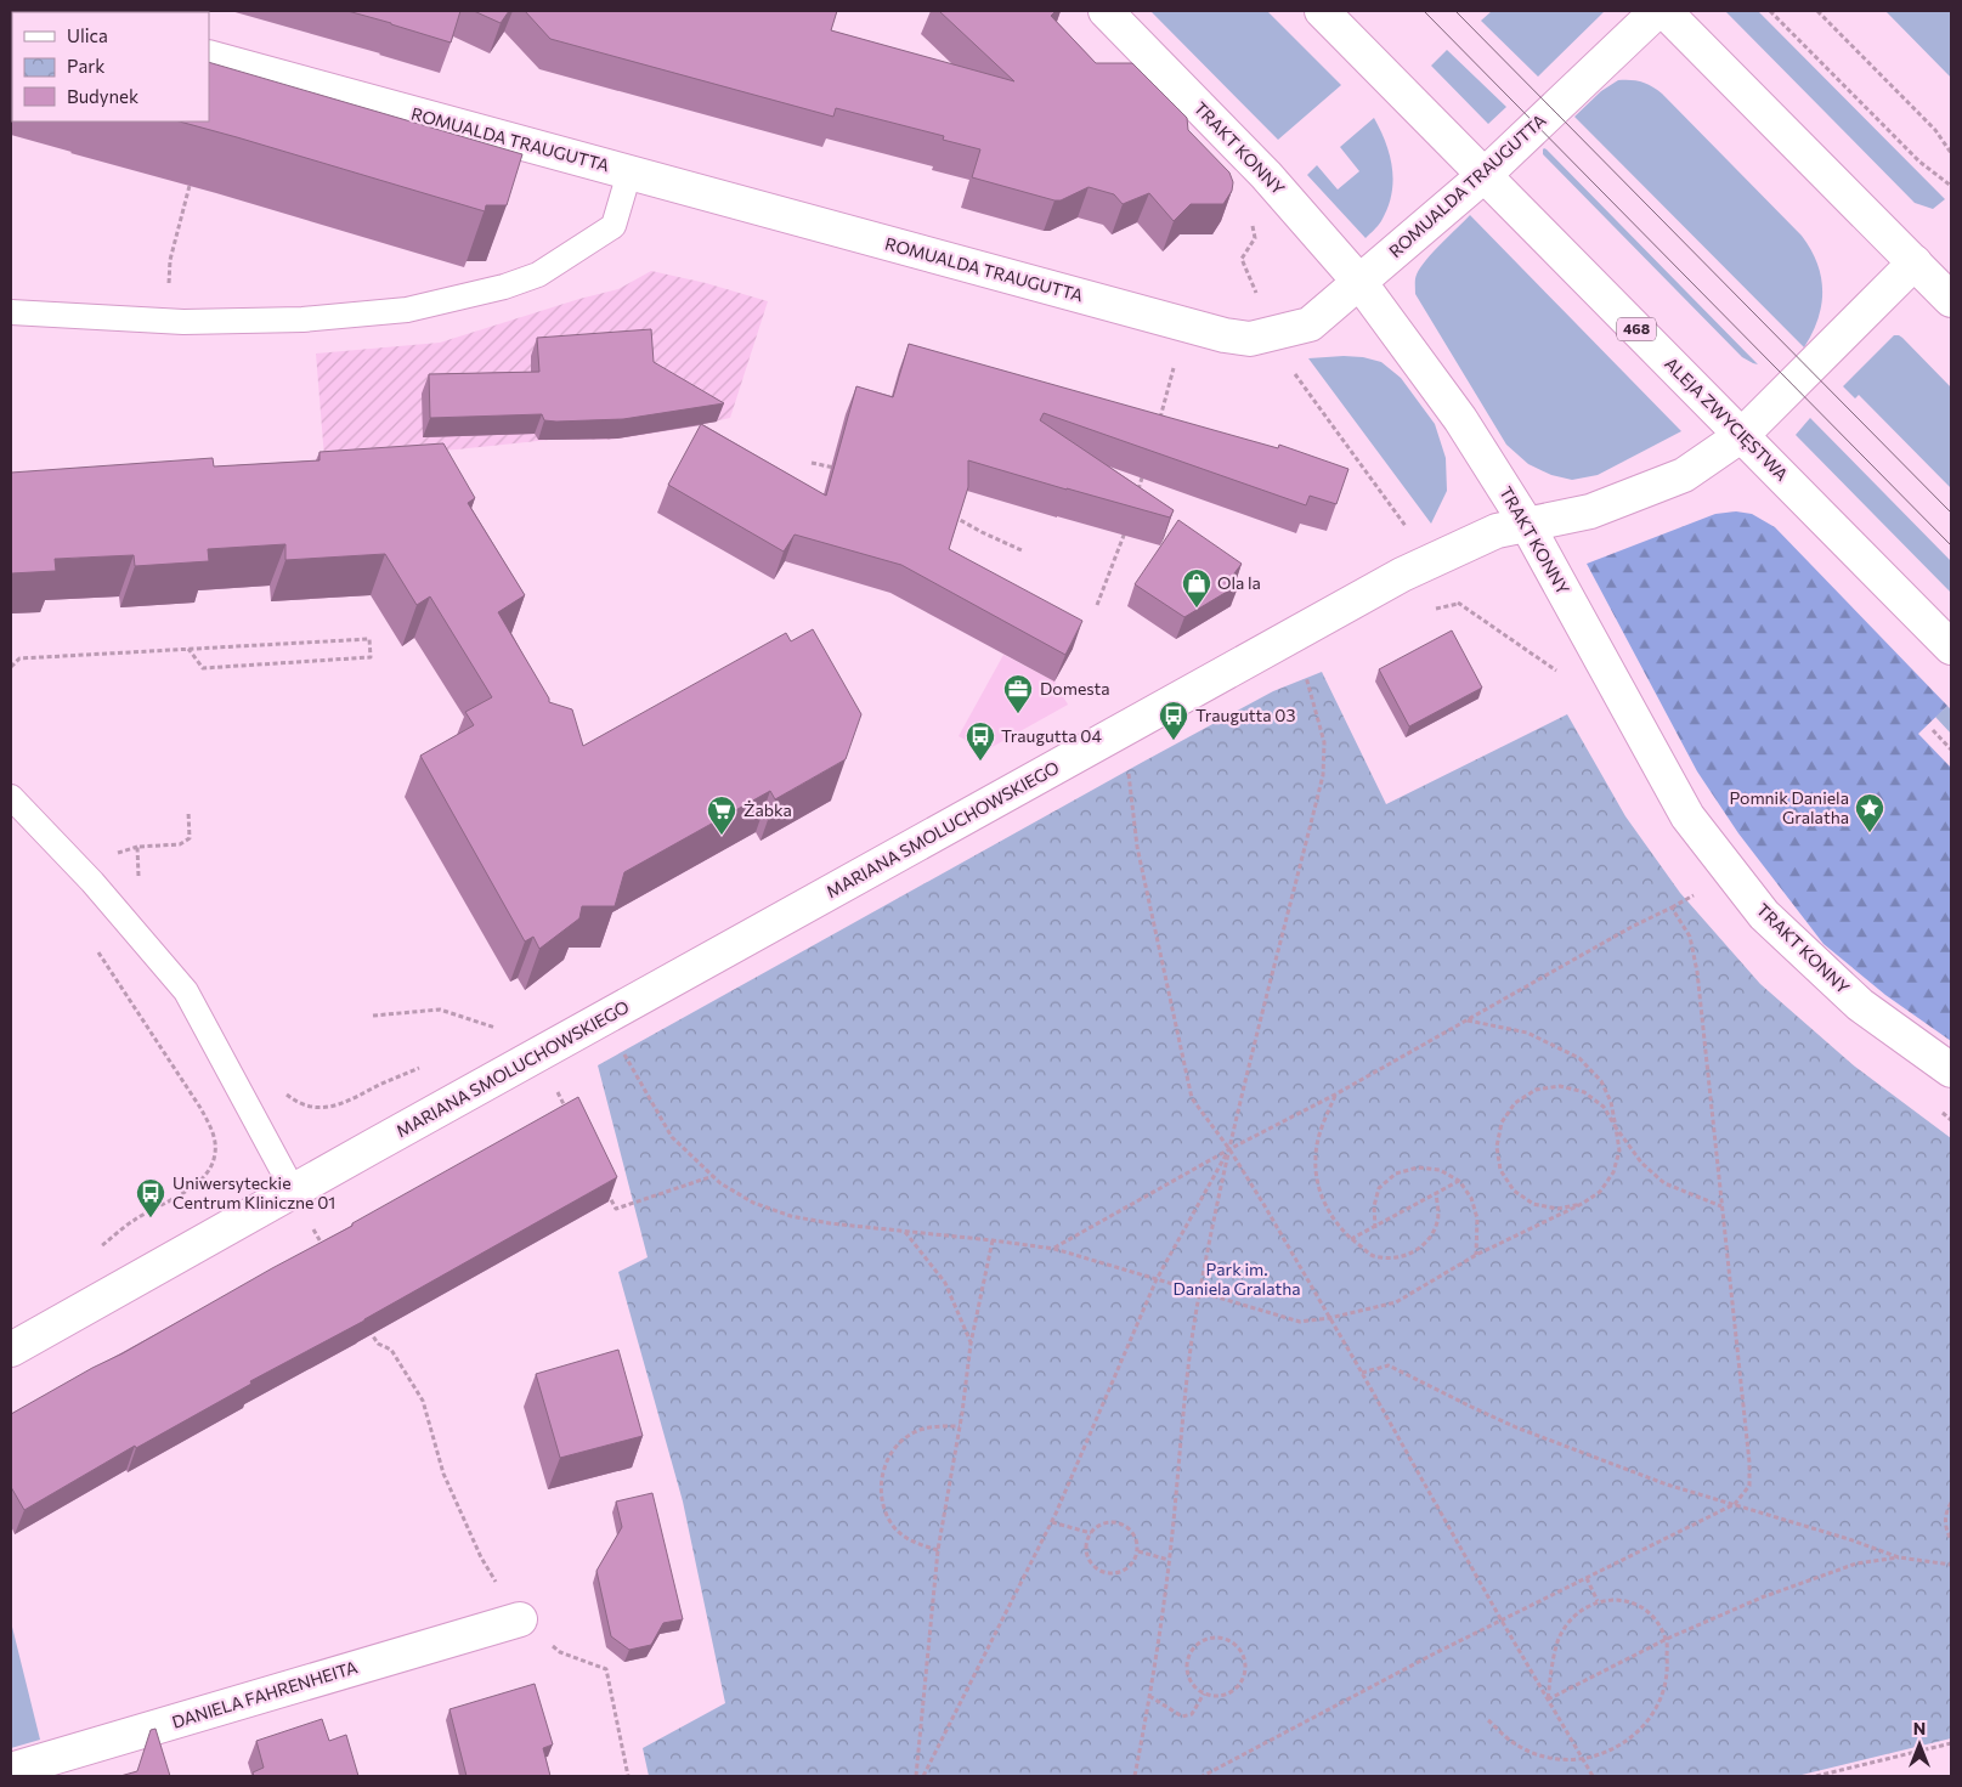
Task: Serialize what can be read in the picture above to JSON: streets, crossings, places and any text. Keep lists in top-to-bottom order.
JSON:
{
  "streets": {
    "street": [
      "ROMUALDA TRAUGUTTA",
      "TRAKT KONNY",
      "468",
      "ALEJA ZWYCIĘSTWA",
      "MARIANA SMOLUCHOWSKIEGO",
      "DANIELA FAHRENHEITA"
    ]
  },
  "crossings": [
    ["ROMUALDA TRAUGUTTA", "TRAKT KONNY"],
    ["ROMUALDA TRAUGUTTA", "ALEJA ZWYCIĘSTWA"],
    ["TRAKT KONNY", "MARIANA SMOLUCHOWSKIEGO"],
    ["ALEJA ZWYCIĘSTWA", "MARIANA SMOLUCHOWSKIEGO"]
  ],
  "parks": ["Park im. Daniela Gralatha"],
  "places": {
    "shop": ["Ola la"],
    "office": ["Domesta"],
    "bus stop": ["Traugutta 03", "Traugutta 04", "Uniwersyteckie Centrum Kliniczne 01"],
    "place": ["Pomnik Daniela Gralatha"],
    "supermarket": ["Żabka"]
  },
  "legend": ["Ulica", "Park", "Budynek"],
  "north": "top"
}
